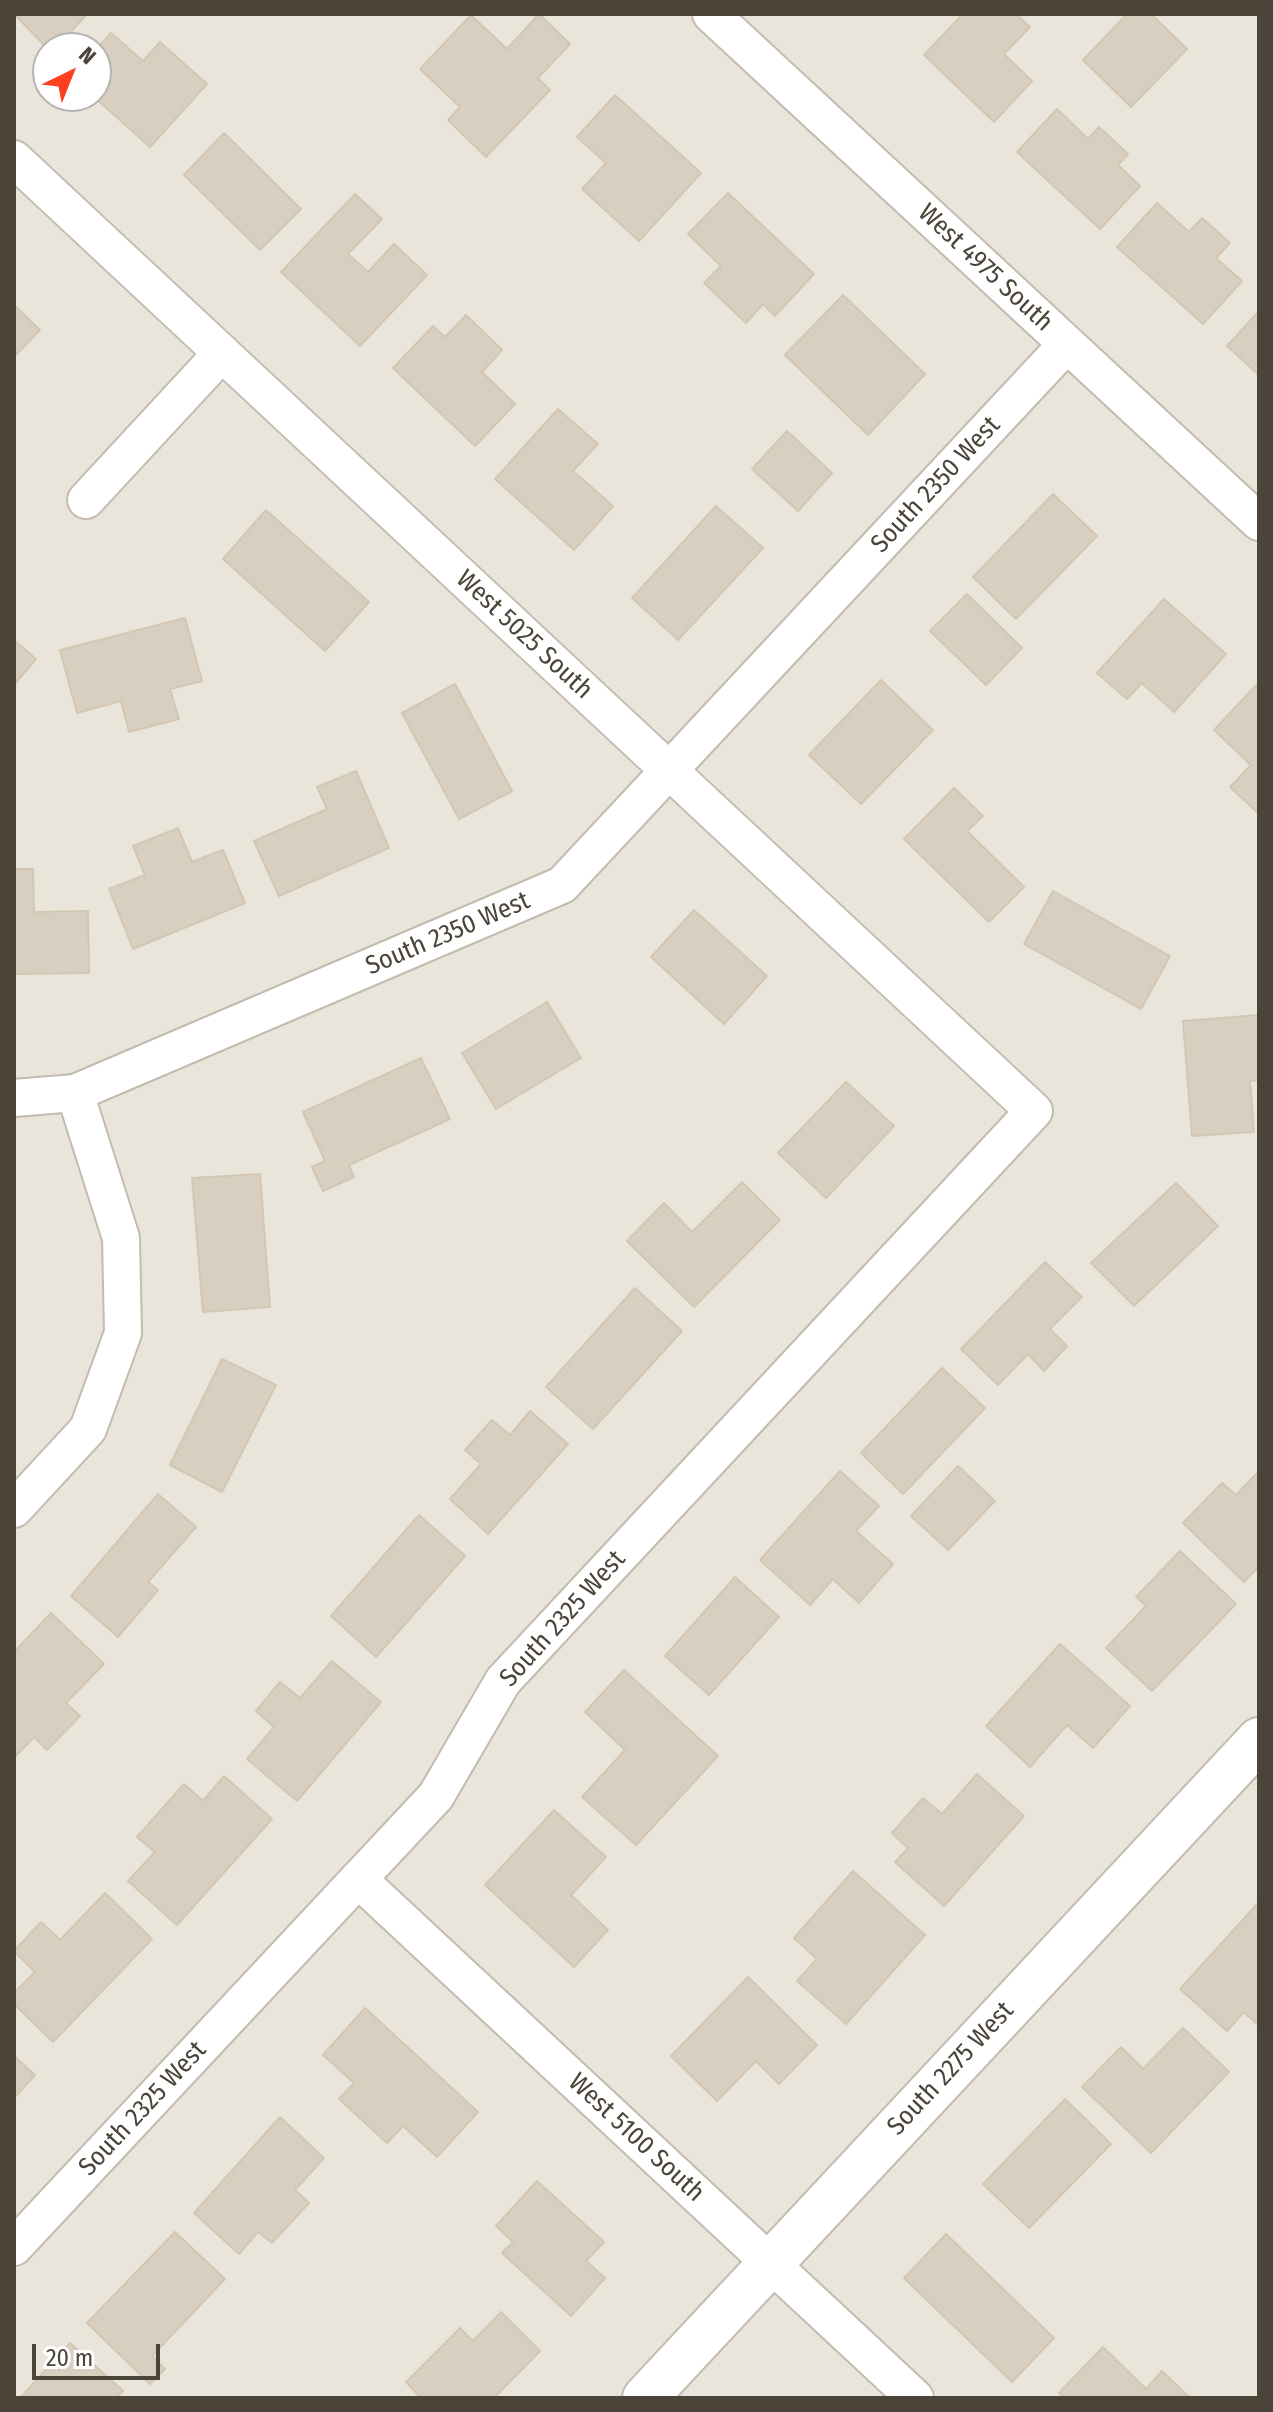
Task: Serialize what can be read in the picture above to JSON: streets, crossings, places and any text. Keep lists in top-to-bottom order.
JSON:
{
  "streets": {
    "street": [
      "West 4975 South",
      "South 2350 West",
      "West 5025 South",
      "South 2325 West",
      "South 2275 West",
      "West 5100 South"
    ]
  },
  "crossings": [
    ["West 4975 South", "South 2350 West"],
    ["South 2350 West", "West 5025 South"],
    ["West 5025 South", "South 2325 West"],
    ["South 2325 West", "West 5100 South"],
    ["South 2275 West", "West 5100 South"]
  ],
  "scale_bar": "20 m",
  "north": "top right"
}
